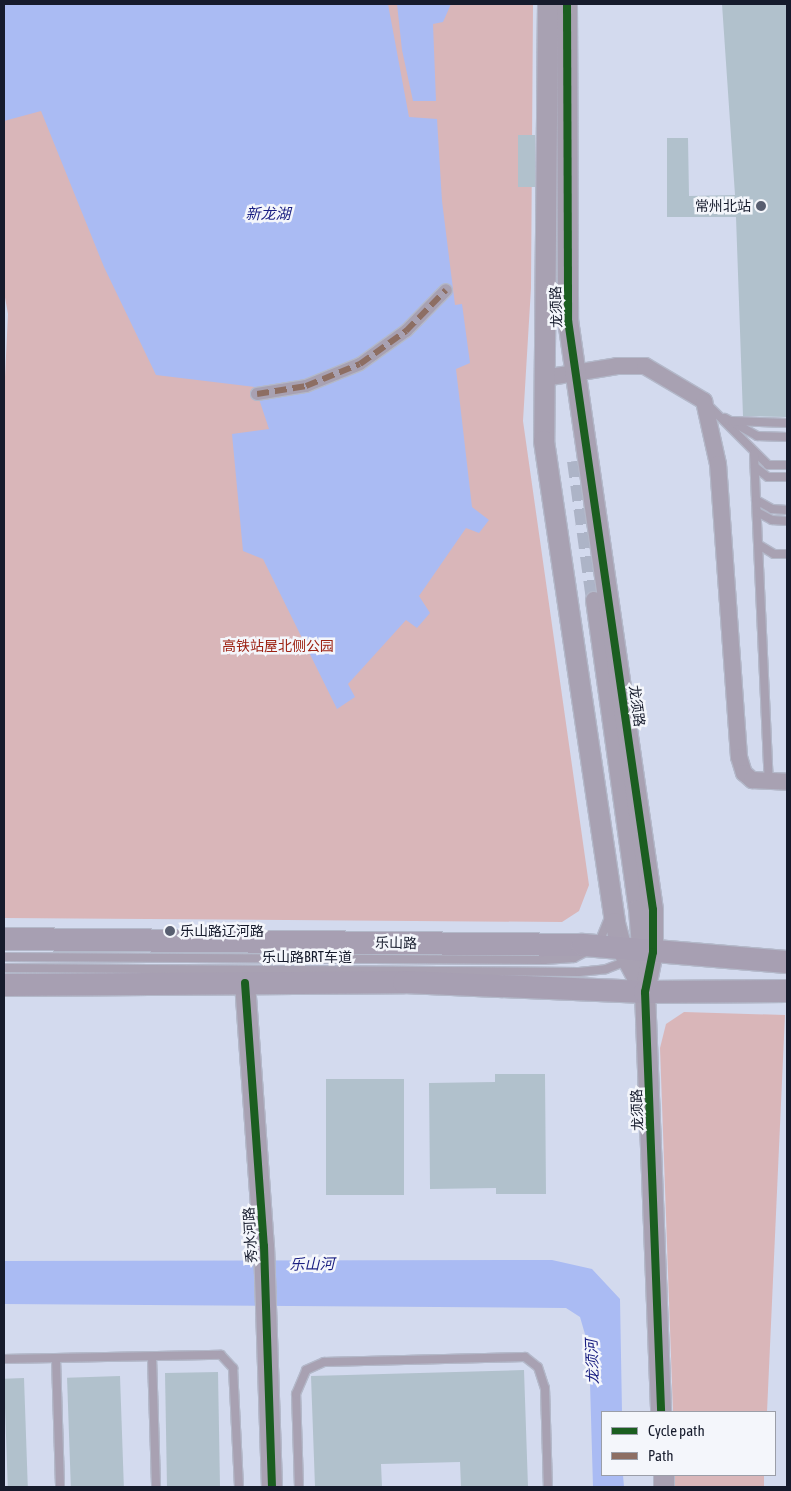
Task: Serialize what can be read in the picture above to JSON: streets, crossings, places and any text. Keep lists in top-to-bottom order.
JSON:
{
  "streets": {
    "main road": ["乐山路"],
    "street": ["龙须路", "秀水河路"],
    "lane": ["乐山路BRT车道"]
  },
  "crossings": [
    ["龙须路", "乐山路"],
    ["龙须路", "乐山路BRT车道"],
    ["乐山路", "乐山路BRT车道"]
  ],
  "water": ["新龙湖", "乐山河", "龙须河"],
  "parks": ["高铁站屋北侧公园"],
  "places": ["常州北站", "乐山路辽河路"],
  "legend": ["Cycle path", "Path"]
}
